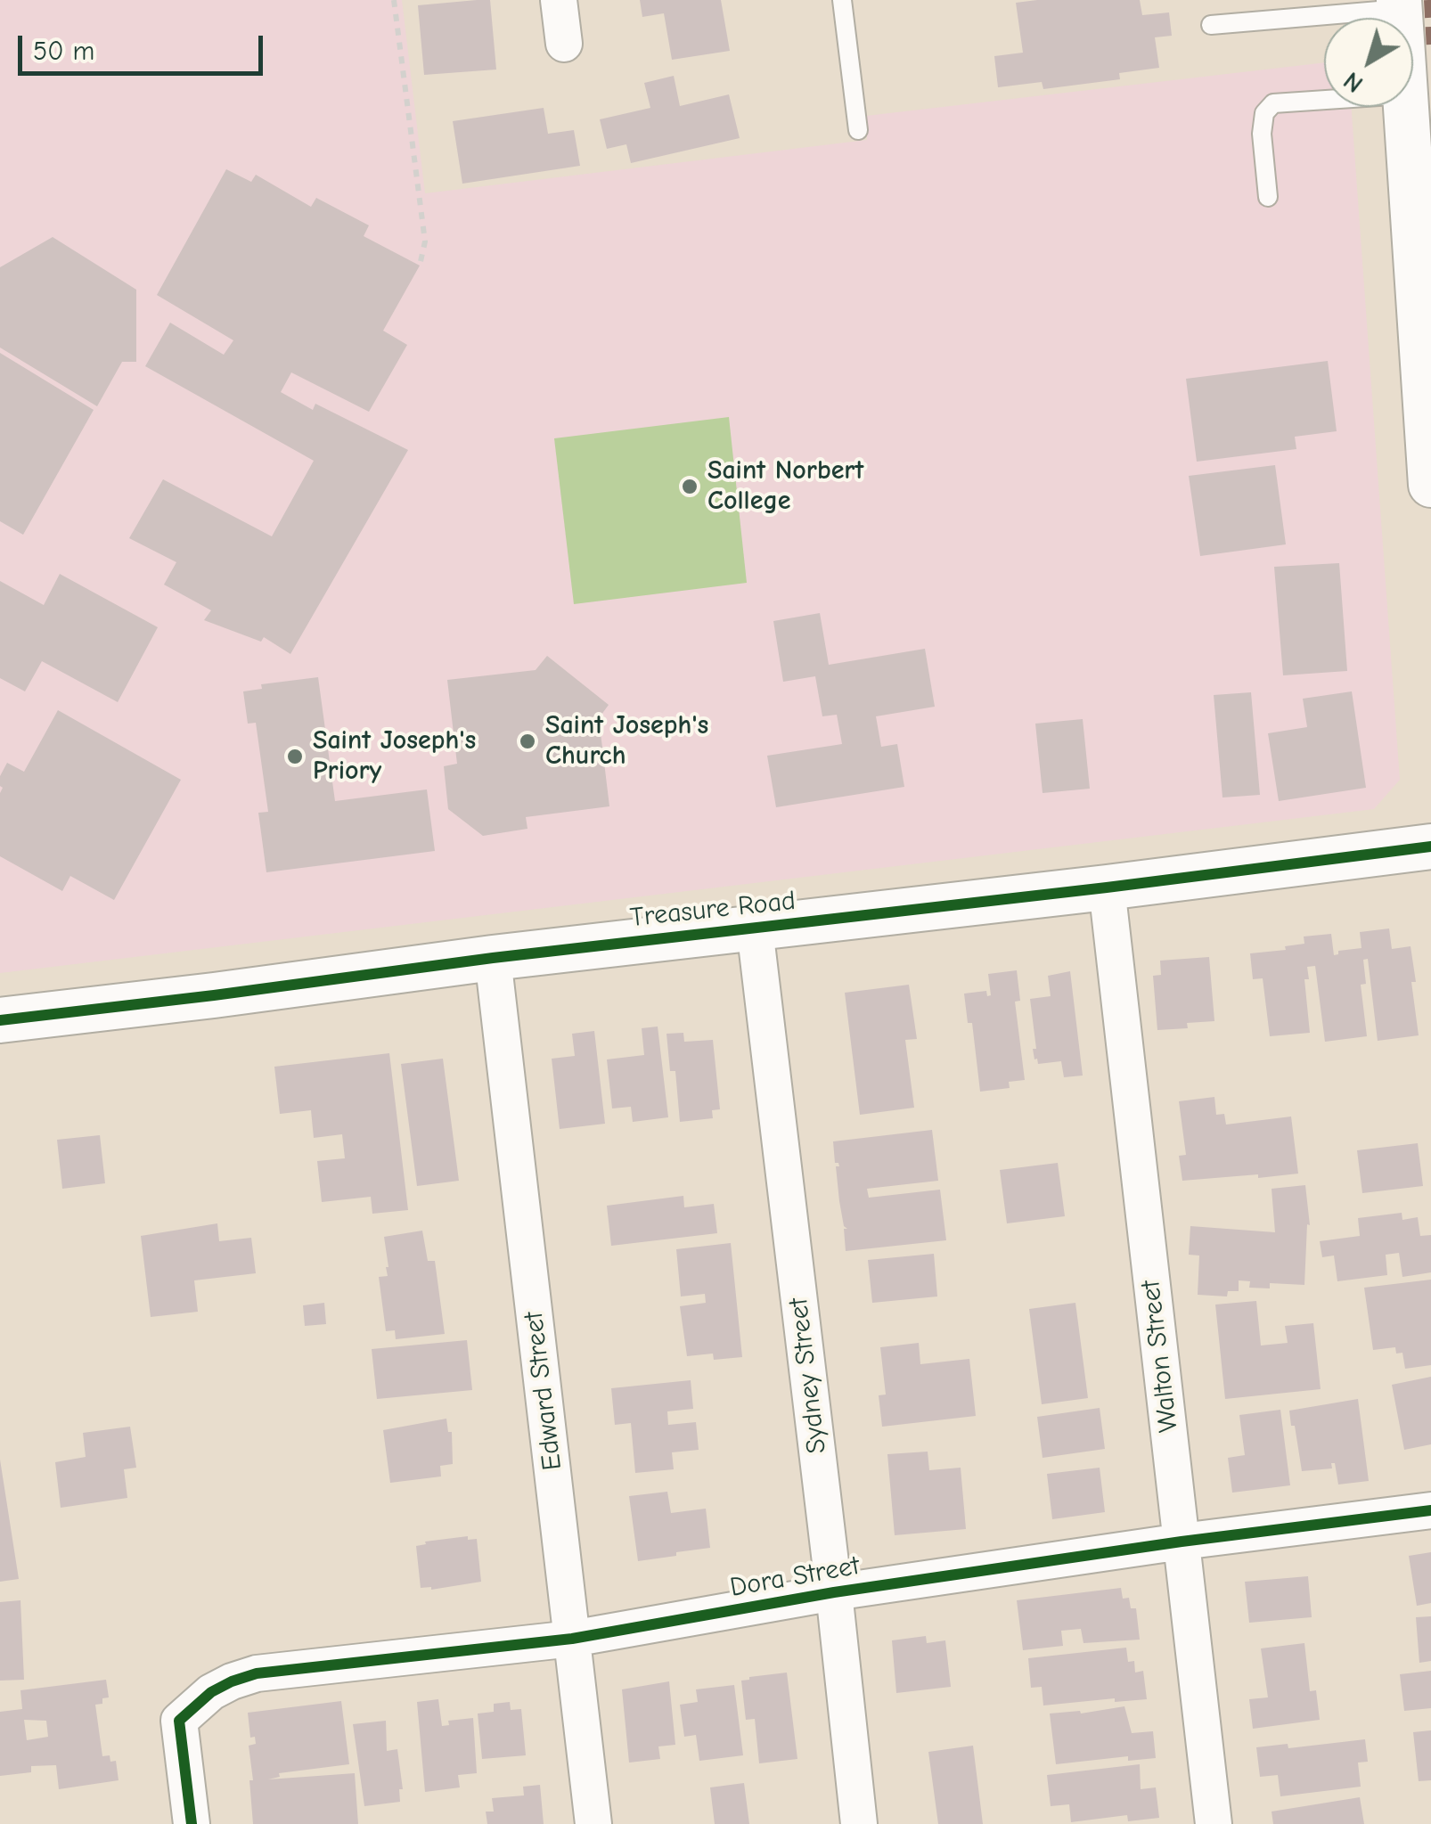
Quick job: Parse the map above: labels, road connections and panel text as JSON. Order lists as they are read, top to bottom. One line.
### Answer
{"streets":{"street":["Treasure Road","Walton Street","Sydney Street","Edward Street","Dora Street"]},"crossings":[["Treasure Road","Walton Street"],["Treasure Road","Sydney Street"],["Treasure Road","Edward Street"],["Walton Street","Dora Street"],["Sydney Street","Dora Street"],["Edward Street","Dora Street"]],"places":["Saint Norbert College","Saint Joseph's Church","Saint Joseph's Priory"],"scale_bar":"50 m","north":"bottom left"}
